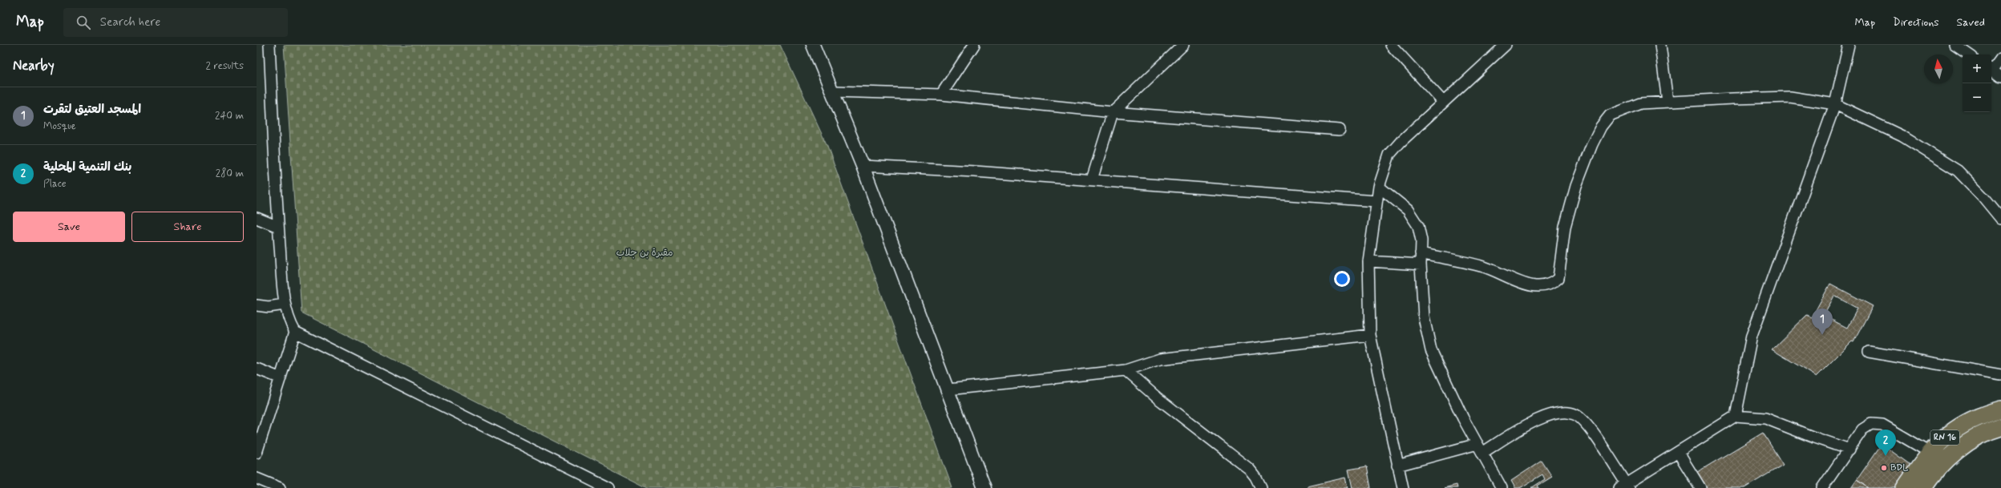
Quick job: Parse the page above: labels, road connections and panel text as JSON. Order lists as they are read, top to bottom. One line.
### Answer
{"streets":{"main road":["RN 16"]},"parks":["مقبرة بن جلاب"],"places":["BDL"],"north":"top","page":{"header":"Map","search":"Search here","nav":["Map","Directions","Saved"],"heading":["Nearby","2 results"],"map_buttons":["+","−"],"list":[{"mark":"1","name":"المسجد العتيق لتقرت","note":"Mosque","value":"240 m"},{"mark":"2","name":"بنك التنمية المحلية","note":"Place","value":"280 m"}],"buttons":["Save","Share"],"pins":["1","2"]}}
